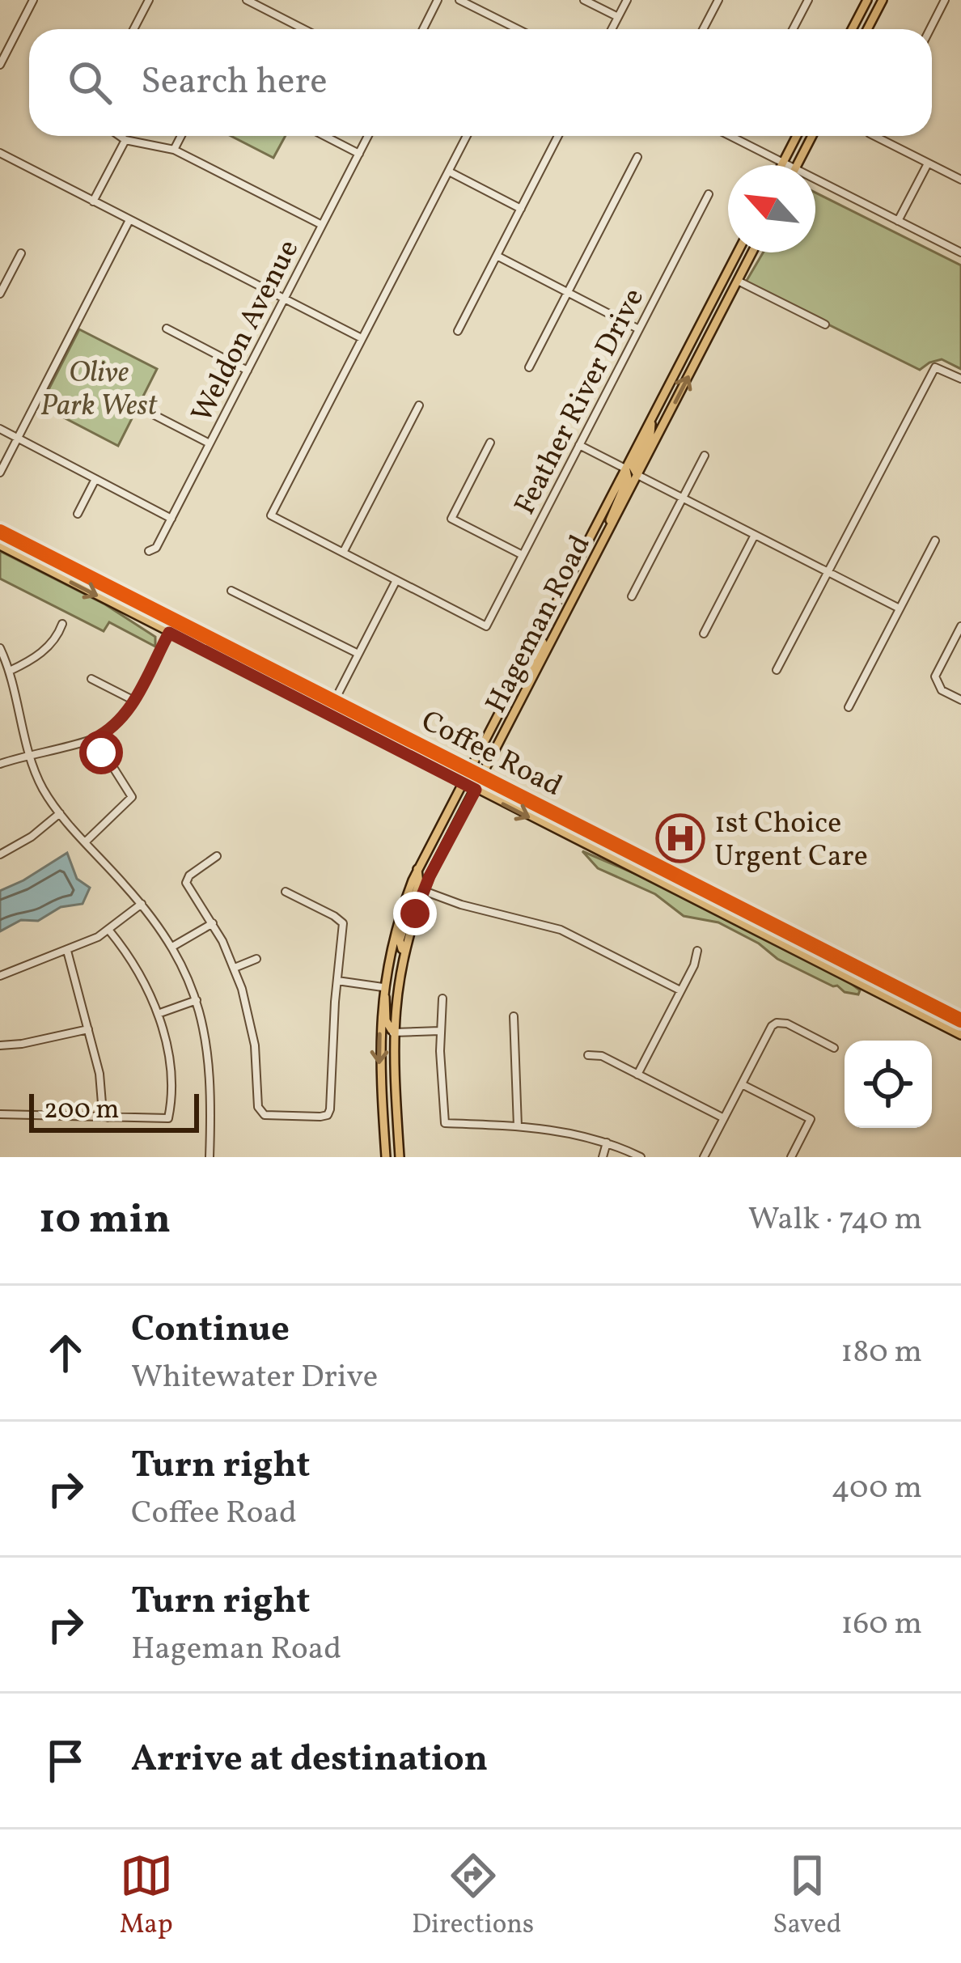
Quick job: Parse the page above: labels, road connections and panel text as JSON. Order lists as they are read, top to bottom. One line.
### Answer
{"streets":{"main road":["Hageman Road","Coffee Road"],"street":["Weldon Avenue","Feather River Drive"]},"crossings":[["Hageman Road","Coffee Road"]],"parks":["Olive Park West"],"places":{"hospital":["1st Choice Urgent Care"]},"scale_bar":"200 m","north":"top left","page":{"search":"Search here","scale":"200 m","heading":["10 min","Walk · 740 m"],"list":[["Continue","Whitewater Drive","180 m"],["Turn right","Coffee Road","400 m"],["Turn right","Hageman Road","160 m"],"Arrive at destination"],"nav":["Map","Directions","Saved"]}}
